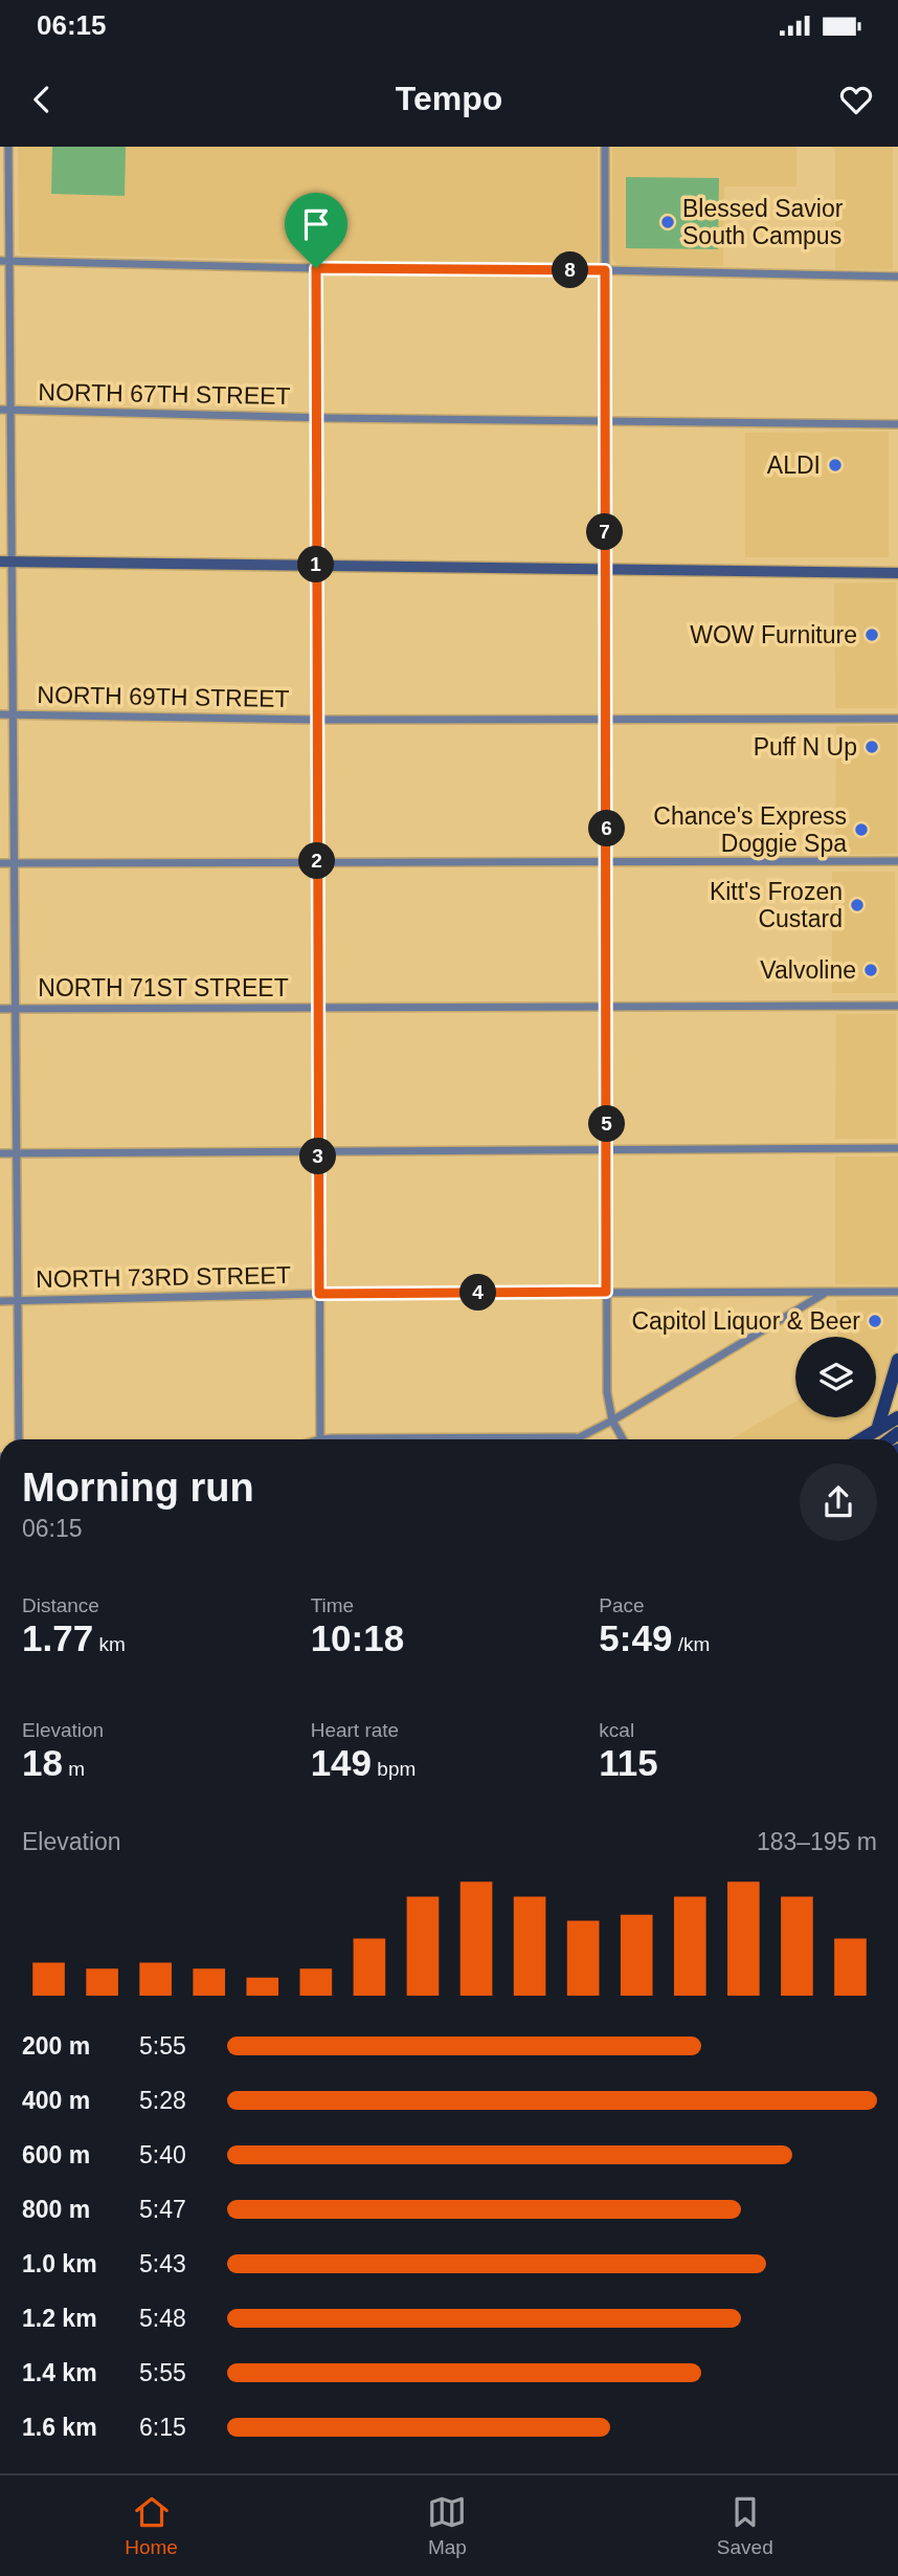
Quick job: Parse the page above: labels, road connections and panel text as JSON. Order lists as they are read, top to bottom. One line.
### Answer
{"streets":{"street":["NORTH 67TH STREET","NORTH 69TH STREET","NORTH 71ST STREET","NORTH 73RD STREET"]},"places":["Blessed Savior South Campus","ALDI","WOW Furniture","Puff N Up","Chance's Express Doggie Spa","Kitt's Frozen Custard","Valvoline","Capitol Liquor & Beer"],"page":{"status":"06:15","header":"Tempo","pins":["8","7","1","6","2","5","3","4"],"heading":["Morning run","06:15"],"stats":[["Distance","1.77 km"],["Time","10:18"],["Pace","5:49 /km"],["Elevation","18 m"],["Heart rate","149 bpm"],["kcal","115"]],"chart":["Elevation","183–195 m"],"list":[{"name":"200 m","note":"5:55"},{"name":"400 m","note":"5:28"},{"name":"600 m","note":"5:40"},{"name":"800 m","note":"5:47"},{"name":"1.0 km","note":"5:43"},{"name":"1.2 km","note":"5:48"},{"name":"1.4 km","note":"5:55"},{"name":"1.6 km","note":"6:15"}],"tabs":["Home","Map","Saved"]}}
